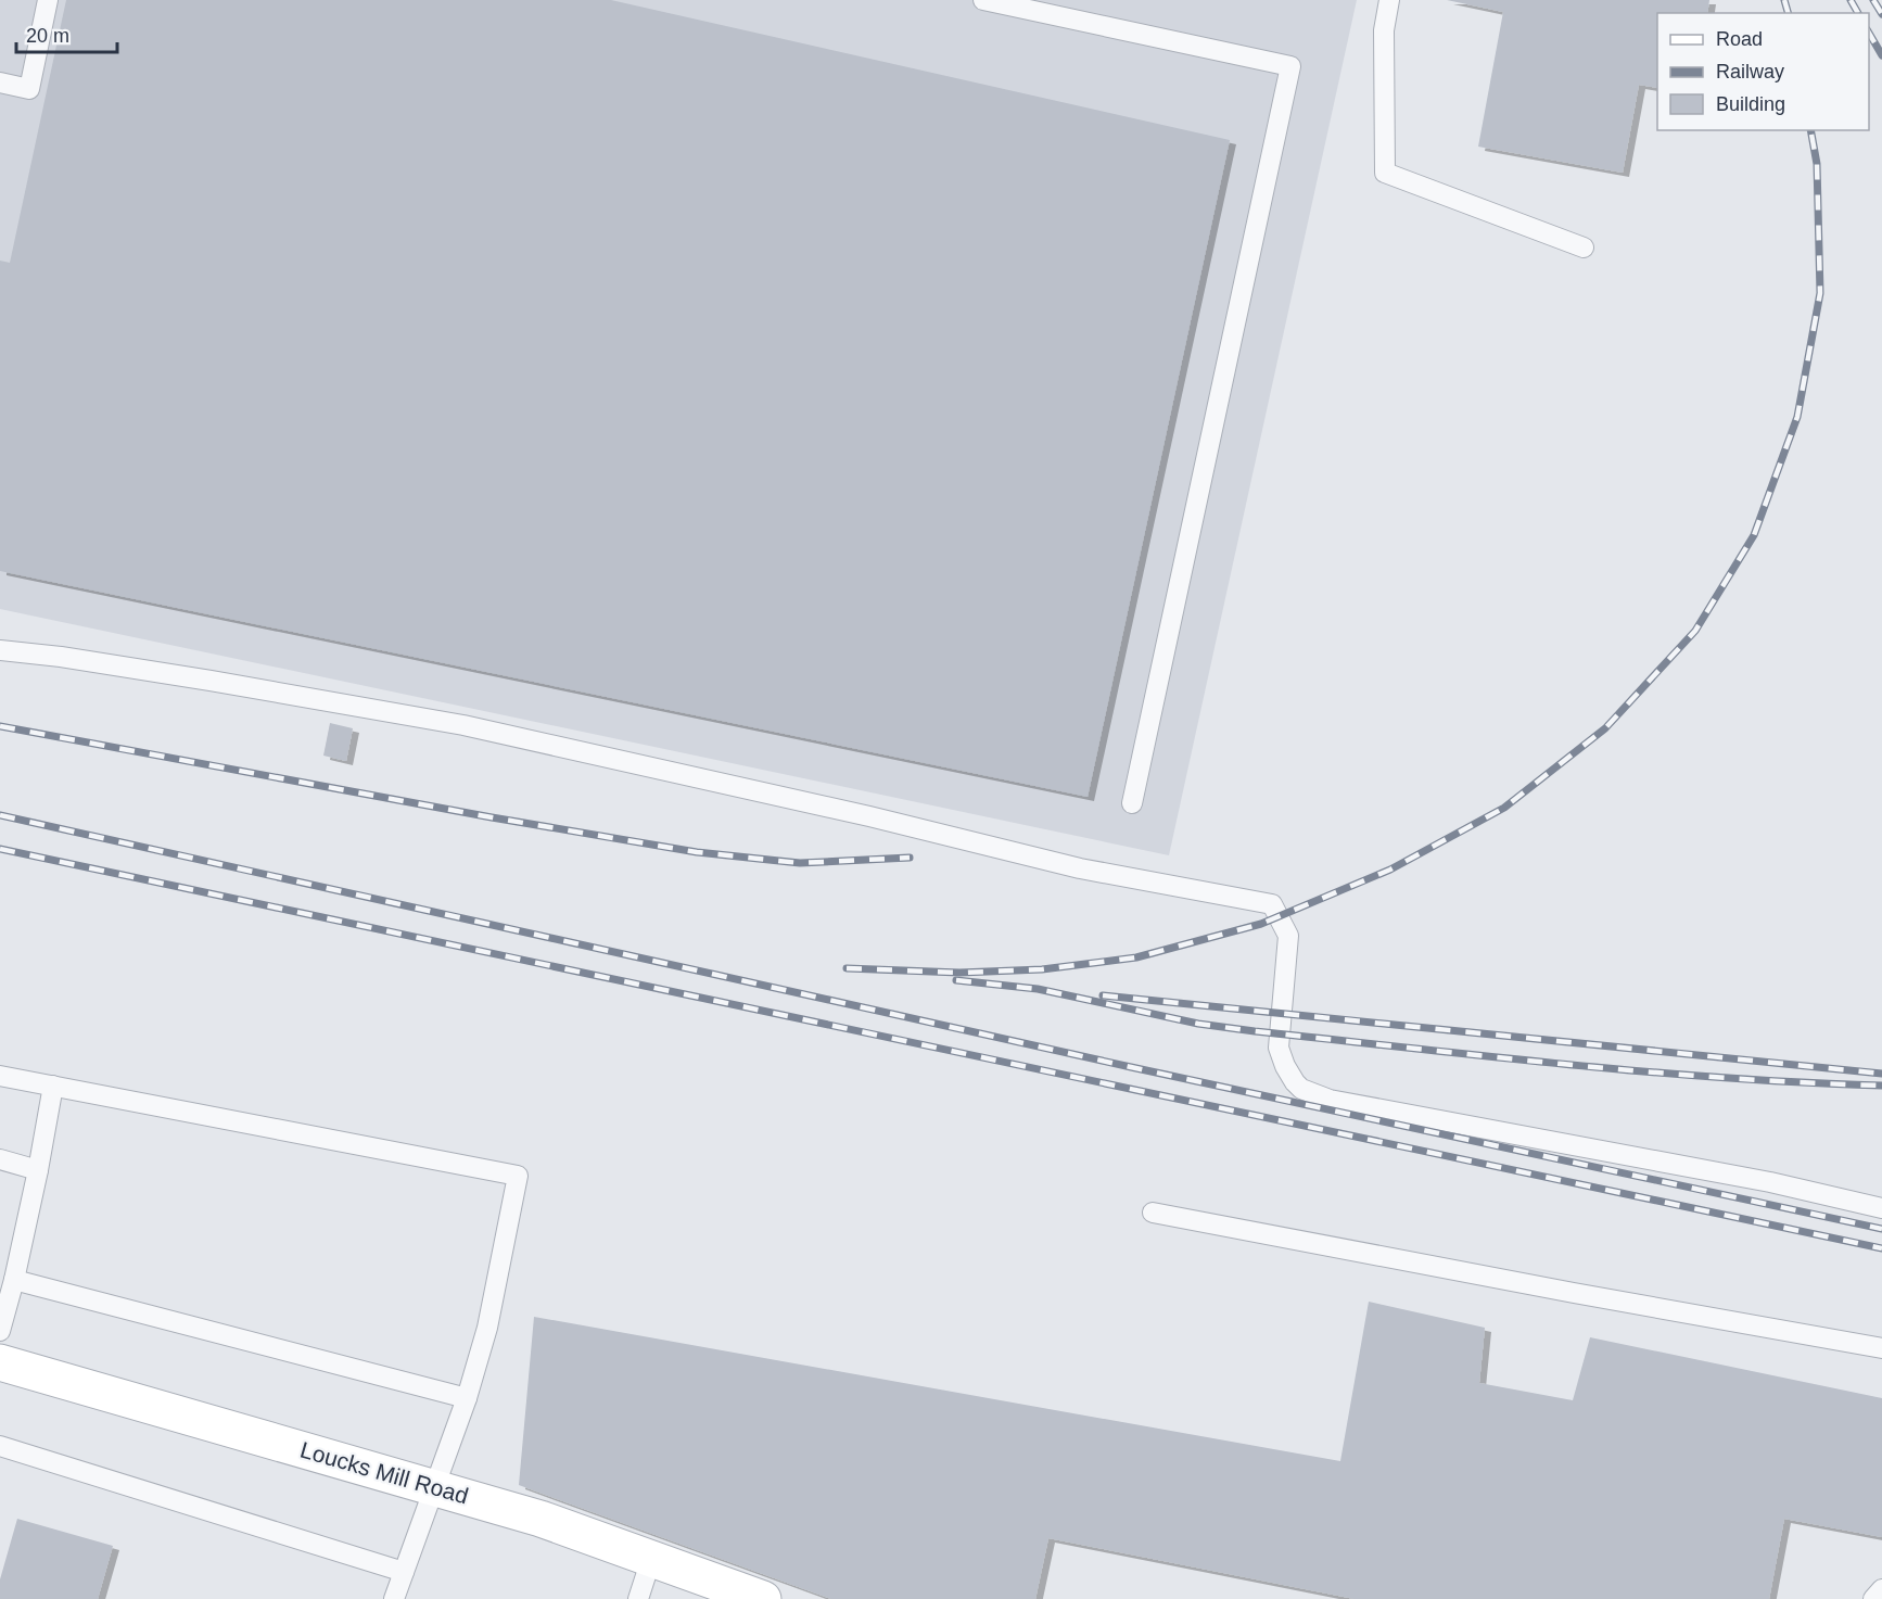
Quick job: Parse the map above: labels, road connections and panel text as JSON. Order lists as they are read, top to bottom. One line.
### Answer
{"streets":{"street":["Loucks Mill Road"]},"legend":["Road","Railway","Building"],"scale_bar":"20 m"}
